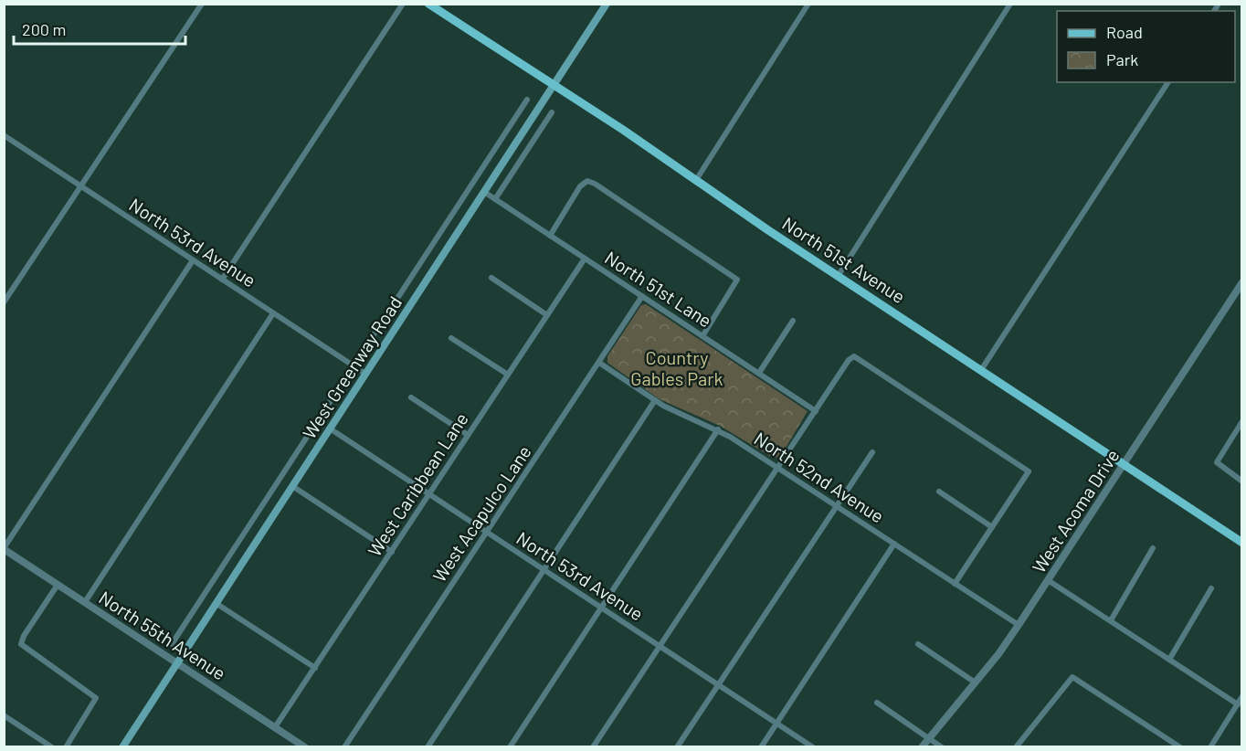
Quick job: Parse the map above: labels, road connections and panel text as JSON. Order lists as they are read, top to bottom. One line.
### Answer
{"streets":{"main road":["North 51st Avenue","West Greenway Road"],"street":["North 53rd Avenue","North 51st Lane","North 52nd Avenue","West Caribbean Lane","West Acoma Drive","West Acapulco Lane","North 55th Avenue"]},"crossings":[["North 53rd Avenue","West Greenway Road"],["North 53rd Avenue","West Caribbean Lane"],["North 53rd Avenue","West Acapulco Lane"],["North 51st Avenue","West Greenway Road"],["North 51st Avenue","West Acoma Drive"],["North 51st Lane","West Greenway Road"],["North 51st Lane","West Caribbean Lane"],["North 51st Lane","West Acapulco Lane"],["West Greenway Road","North 55th Avenue"],["North 52nd Avenue","West Acoma Drive"],["North 52nd Avenue","West Acapulco Lane"],["West Caribbean Lane","North 55th Avenue"]],"parks":["Country Gables Park"],"legend":["Road","Park"],"scale_bar":"200 m"}
